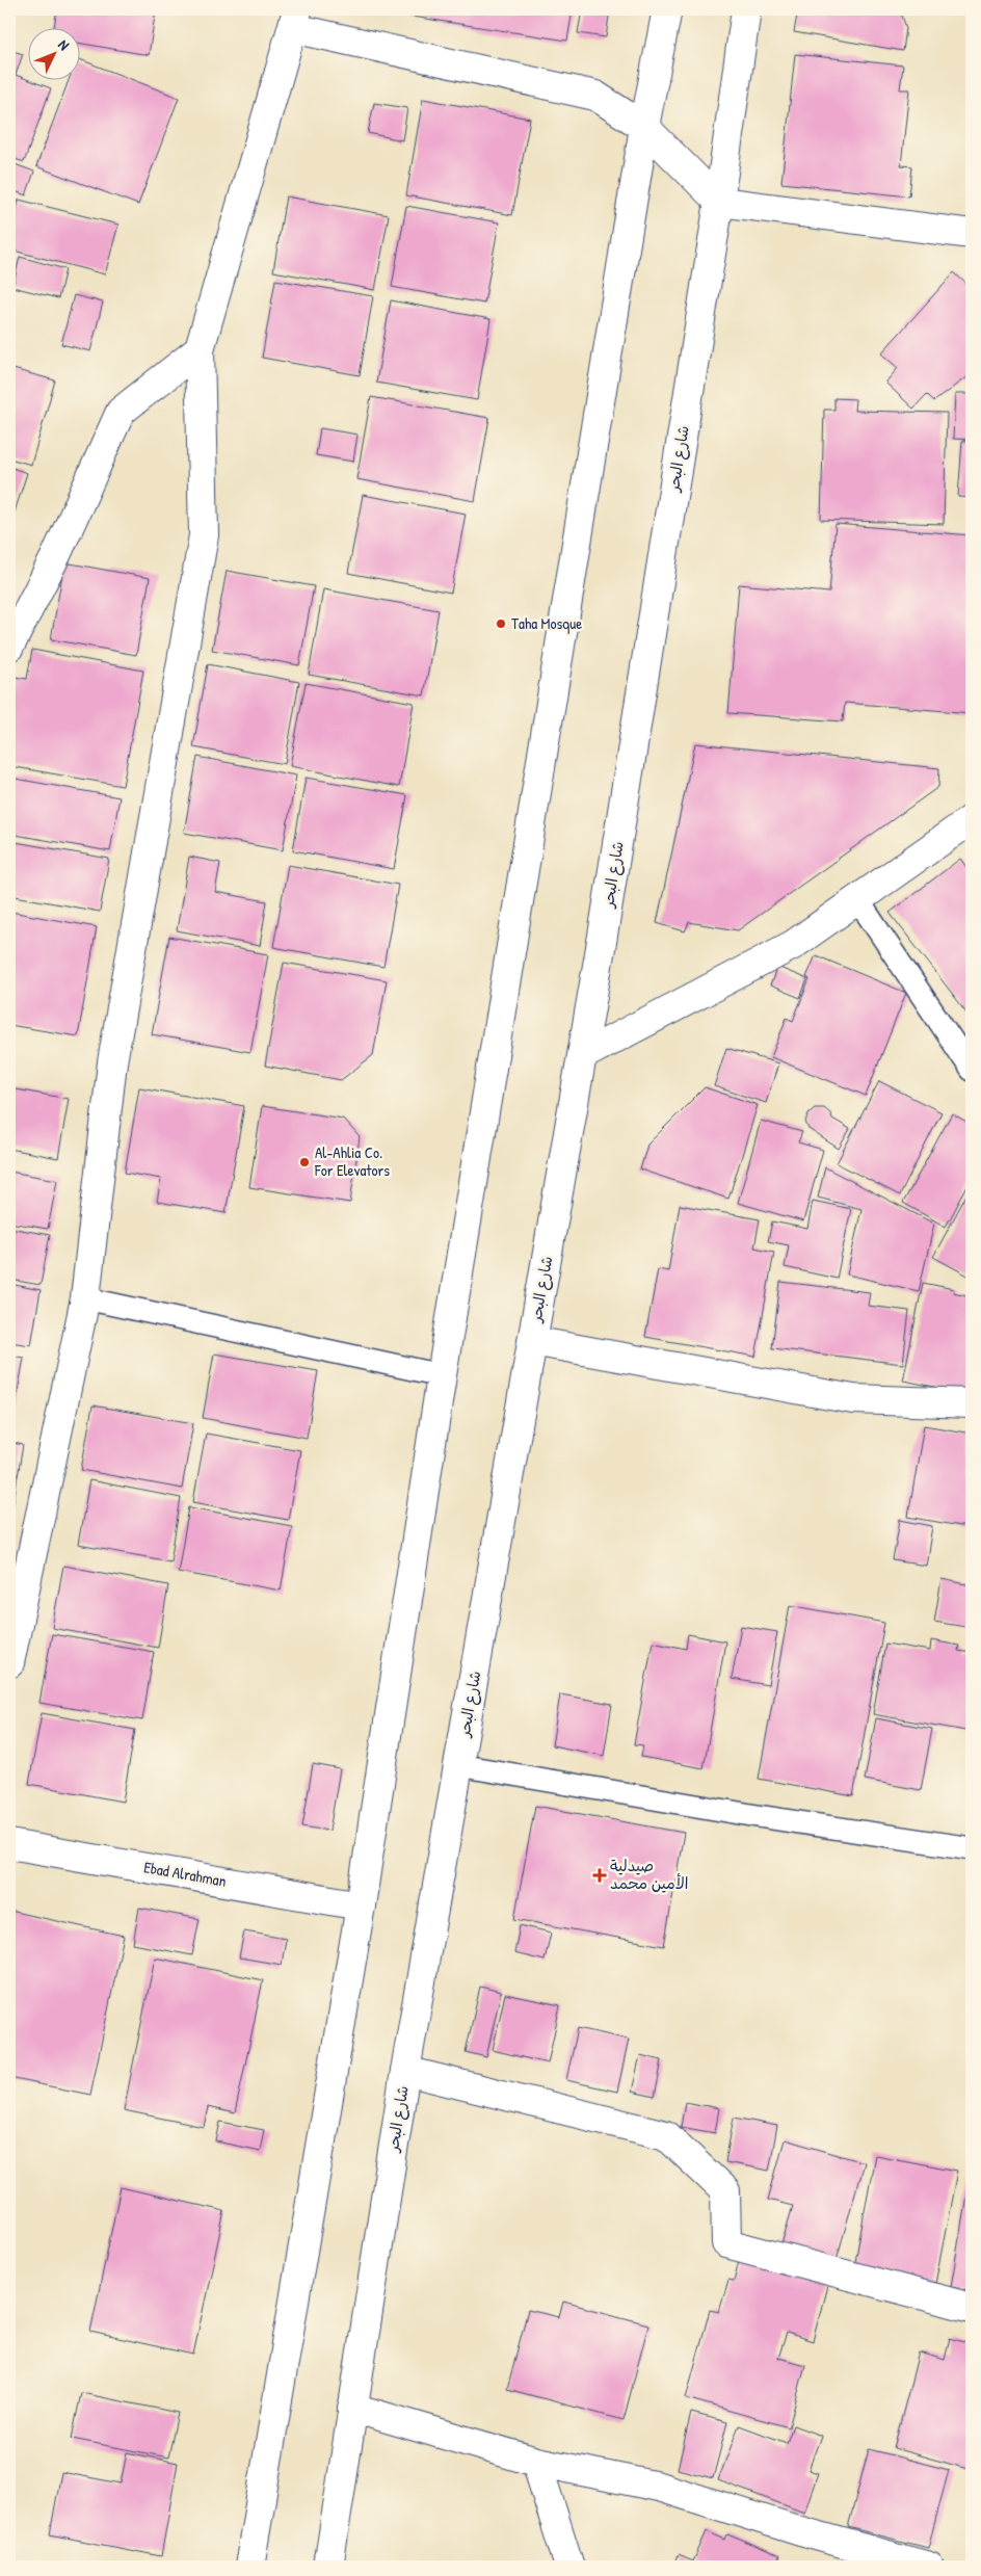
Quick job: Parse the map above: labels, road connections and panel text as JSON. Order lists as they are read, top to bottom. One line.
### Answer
{"streets":{"street":["شارع البحر","Ebad Alrahman"]},"places":{"other":["Taha Mosque","Al-Ahlia Co. For Elevators"],"health":["صيدلية الأمين محمد"]},"north":"top right"}
